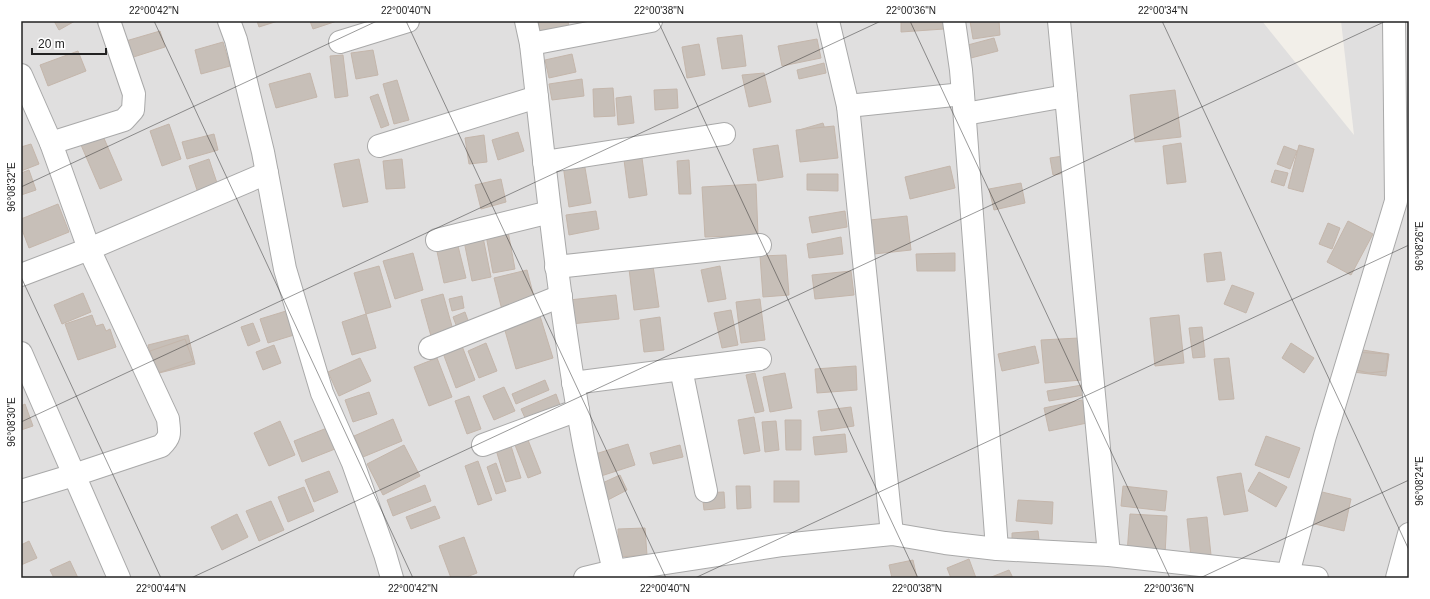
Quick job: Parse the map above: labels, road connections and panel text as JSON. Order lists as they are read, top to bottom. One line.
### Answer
{"scale_bar":"20 m","coordinates":["22°00'42\"N","22°00'40\"N","22°00'38\"N","22°00'36\"N","22°00'34\"N","96°08'32\"E","96°08'26\"E","96°08'30\"E","96°08'24\"E","22°00'44\"N"]}
